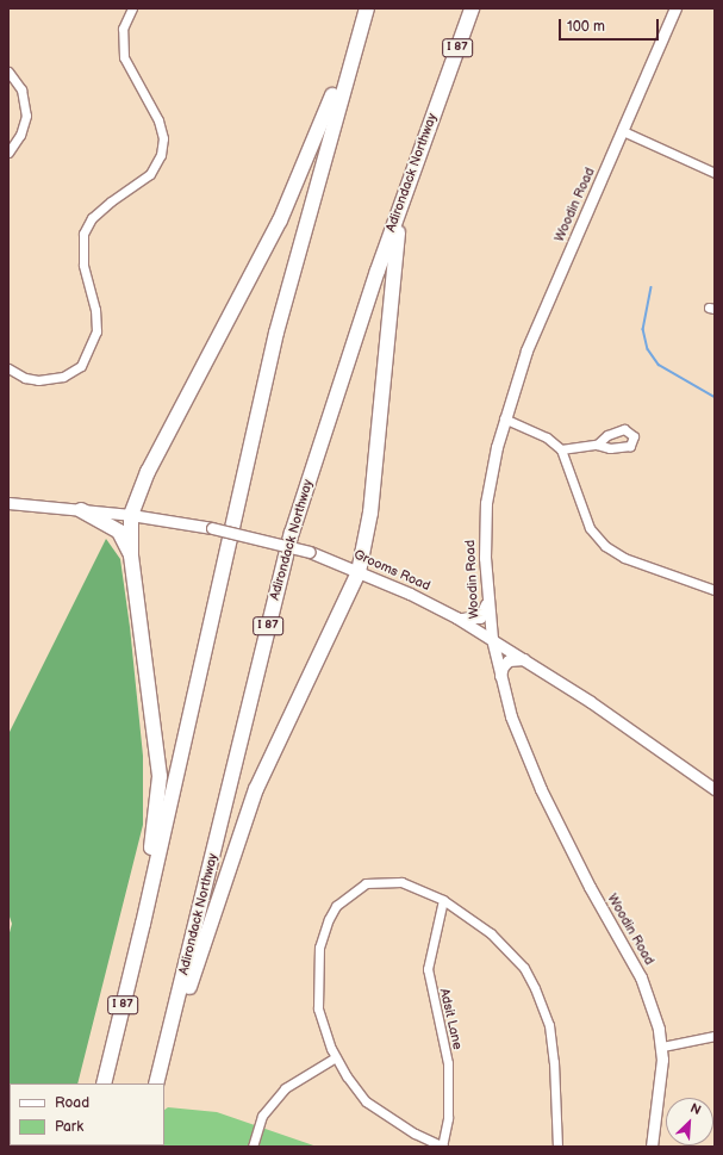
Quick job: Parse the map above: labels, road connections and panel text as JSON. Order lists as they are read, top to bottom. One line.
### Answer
{"streets":{"highway":["I 87","Adirondack Northway"],"street":["Woodin Road","Grooms Road","Adsit Lane"]},"crossings":[["Woodin Road","Grooms Road"]],"legend":["Road","Park"],"scale_bar":"100 m","north":"top right"}
